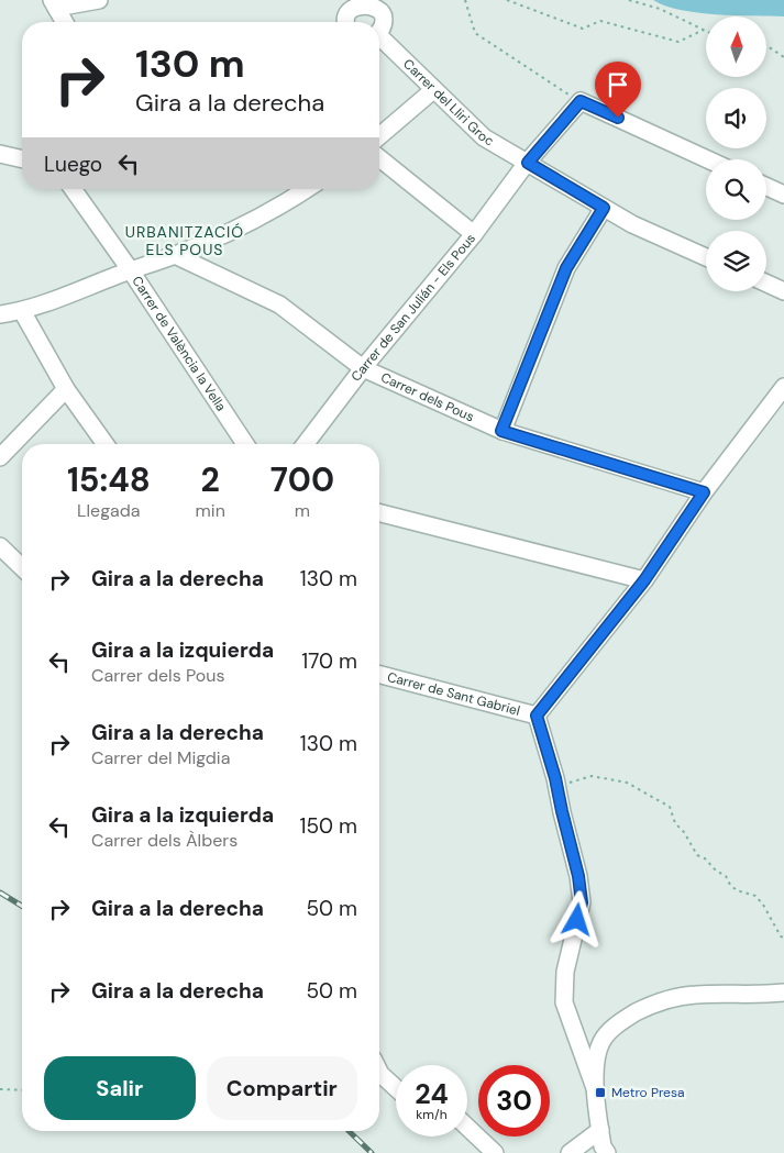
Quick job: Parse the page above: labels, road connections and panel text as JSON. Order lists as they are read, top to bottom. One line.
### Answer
{"streets":{"street":["Carrer del Lliri Groc","Carrer de San Julián - Els Pous","Carrer de València la Vella","Carrer dels Pous","Carrer de Sant Gabriel"]},"crossings":[["Carrer del Lliri Groc","Carrer de San Julián - Els Pous"],["Carrer de San Julián - Els Pous","Carrer dels Pous"]],"districts":["URBANITZACIÓ ELS POUS"],"places":{"transit":["Metro Presa"]},"north":"top","page":{"turn":["130 m","Gira a la derecha"],"then":"Luego","eta":["15:48","Llegada","2","min","700","m"],"list":[{"name":"Gira a la derecha","value":"130 m"},{"name":"Gira a la izquierda","note":"Carrer dels Pous","value":"170 m"},{"name":"Gira a la derecha","note":"Carrer del Migdia","value":"130 m"},{"name":"Gira a la izquierda","note":"Carrer dels Àlbers","value":"150 m"},{"name":"Gira a la derecha","value":"50 m"},{"name":"Gira a la derecha","value":"50 m"}],"buttons":["Salir","Compartir"],"speed":"24 km/h","limit":"30"}}
